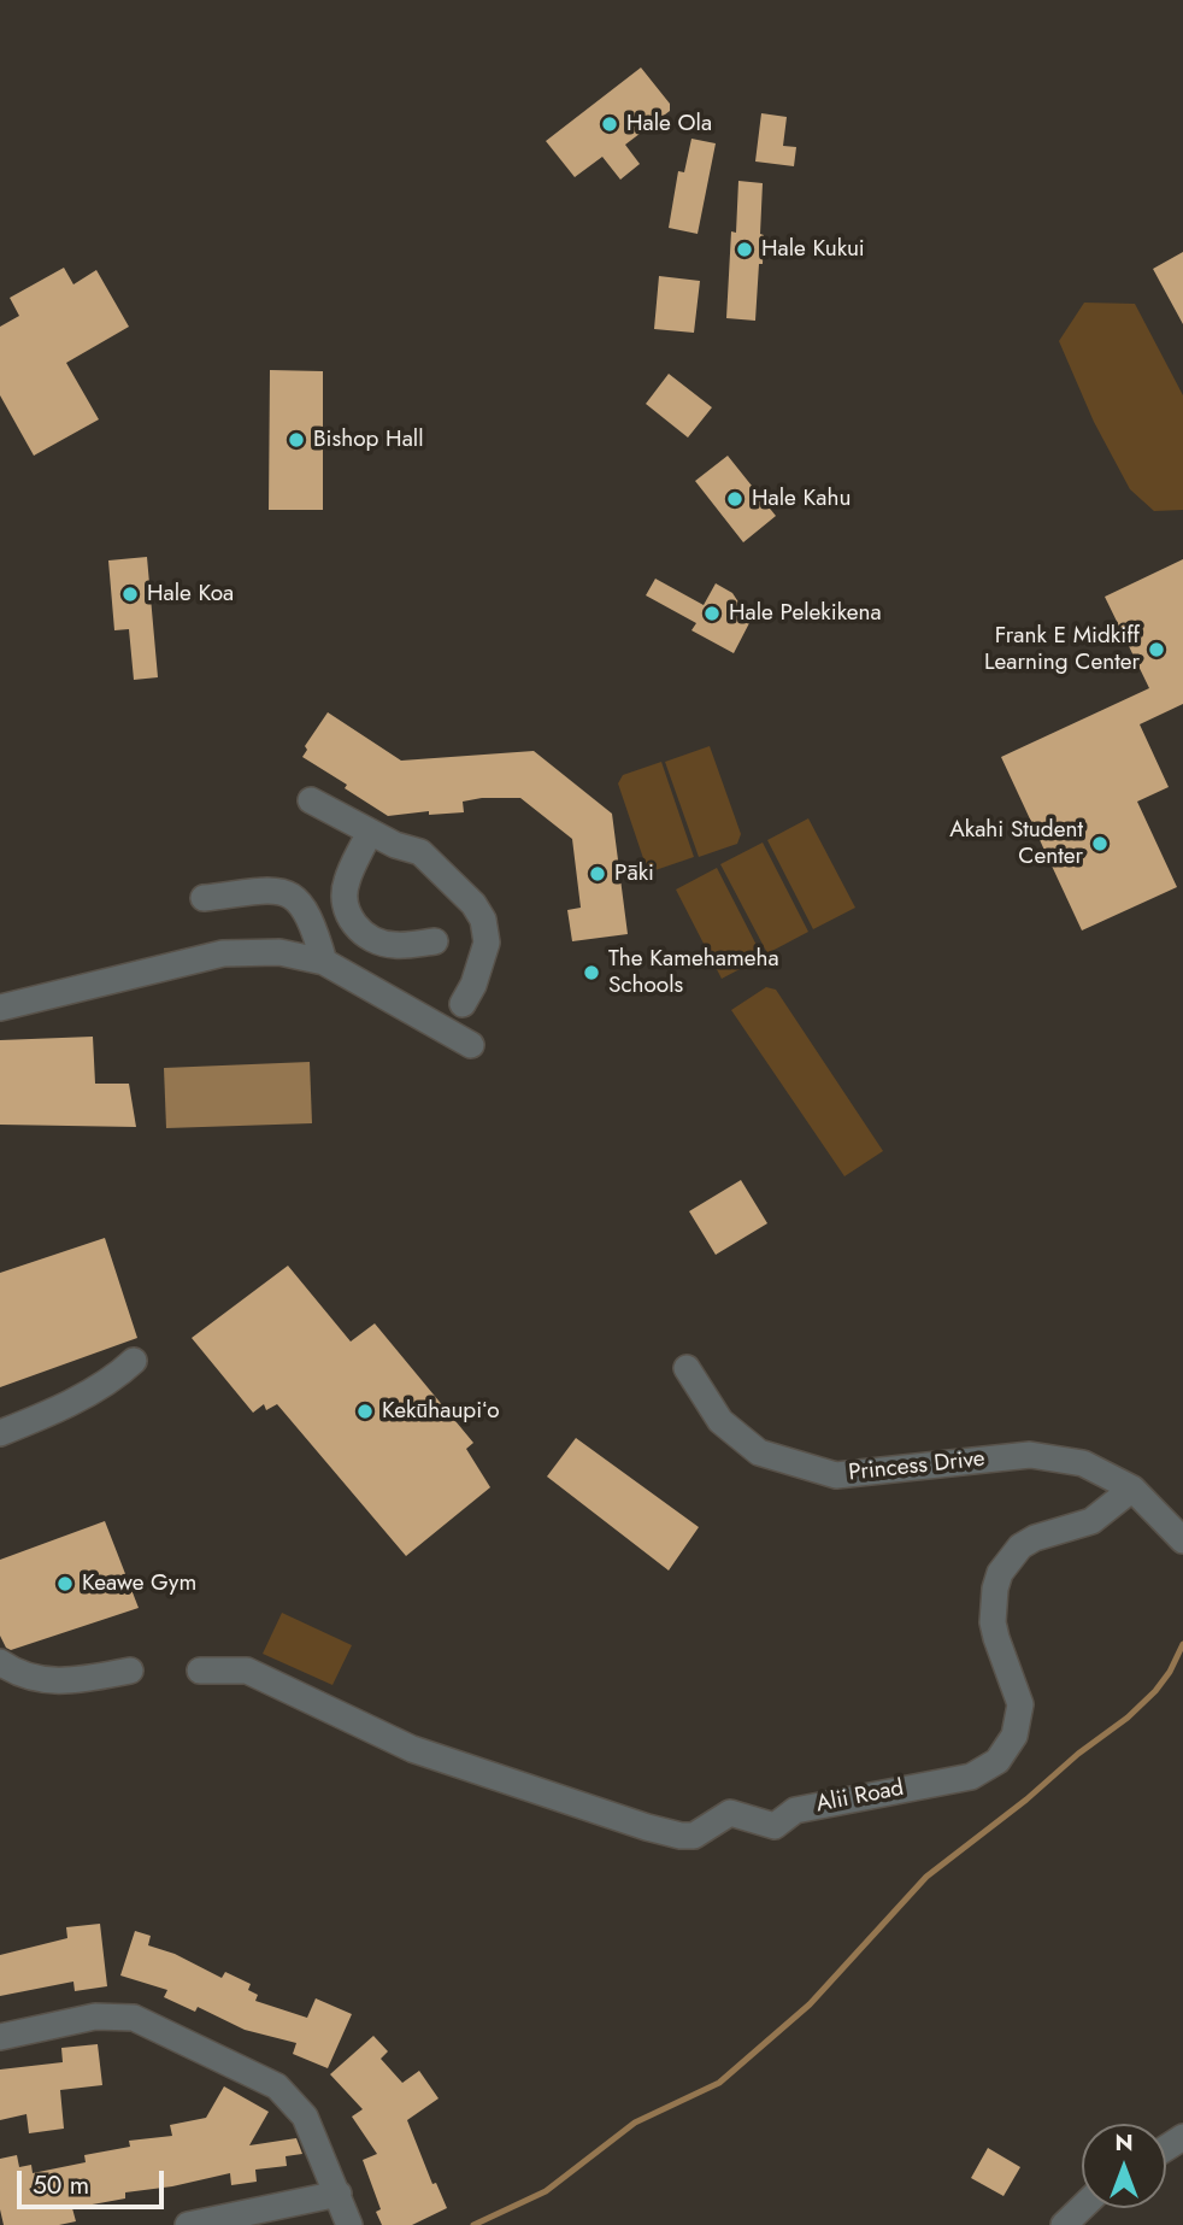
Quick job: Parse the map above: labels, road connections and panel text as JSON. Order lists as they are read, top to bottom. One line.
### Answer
{"streets":{"street":["Princess Drive","Alii Road"]},"crossings":[["Princess Drive","Alii Road"]],"places":["Hale Ola","Hale Kukui","Bishop Hall","Hale Kahu","Hale Koa","Hale Pelekikena","Frank E Midkiff Learning Center","Akahi Student Center","Pāki","The Kamehameha Schools","Kekūhaupiʻo","Keawe Gym"],"scale_bar":"50 m","north":"top"}
